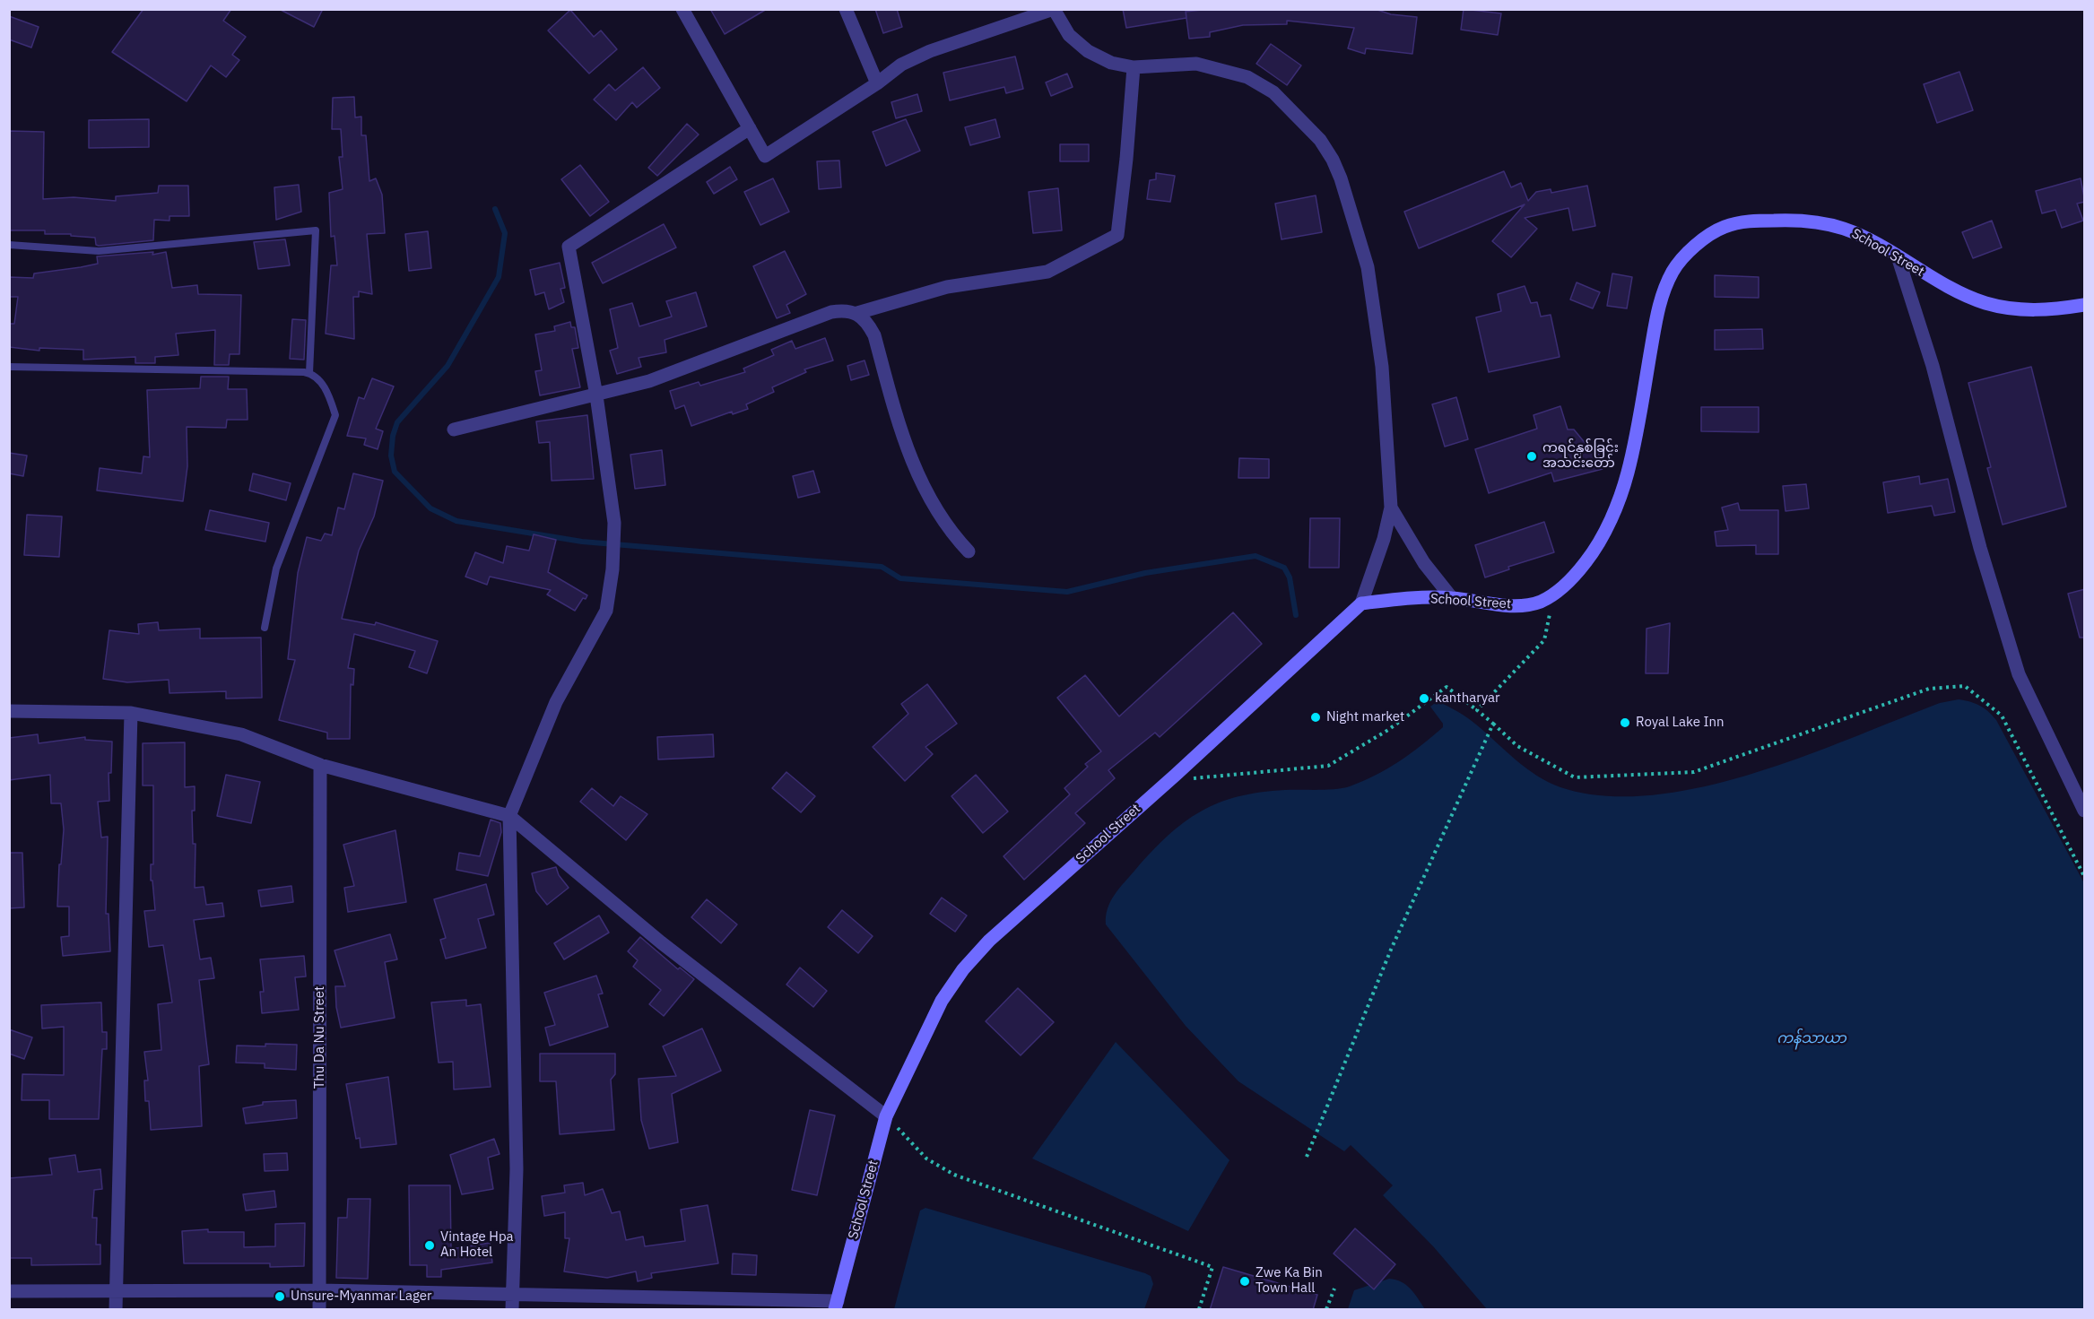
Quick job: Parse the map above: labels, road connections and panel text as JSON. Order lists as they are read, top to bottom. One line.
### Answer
{"streets":{"street":["School Street","Thu Da Nu Street"]},"water":["ကန်သာယာ"],"places":["ကရင်နှစ်ခြင်း အသင်းတော်","kantharyar","Night market","Royal Lake Inn","Vintage Hpa An Hotel","Zwe Ka Bin Town Hall","Unsure-Myanmar Lager"]}
